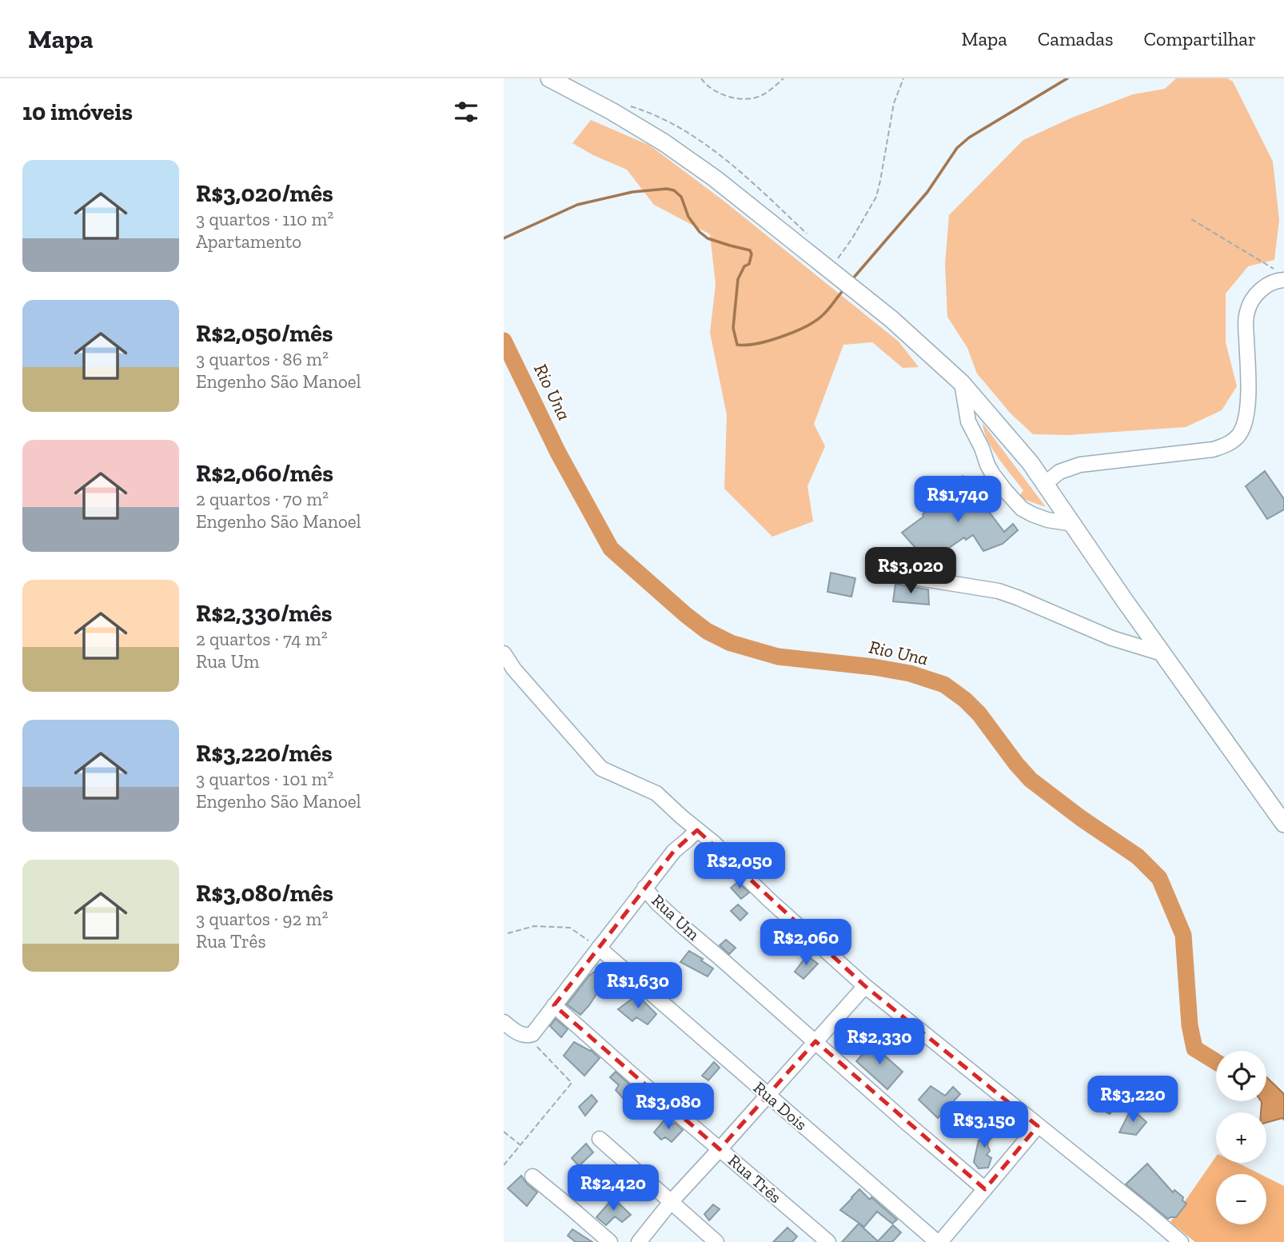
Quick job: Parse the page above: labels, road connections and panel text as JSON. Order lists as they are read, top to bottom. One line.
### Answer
{"streets":{"street":["Rua Um","Rua Dois","Rua Três"]},"water":["Rio Una"],"page":{"header":"Mapa","nav":["Mapa","Camadas","Compartilhar"],"heading":"10 imóveis","list":[{"name":"R$3,020/mês","note":"3 quartos · 110 m² · Apartamento"},{"name":"R$2,050/mês","note":"3 quartos · 86 m² · Engenho São Manoel"},{"name":"R$2,060/mês","note":"2 quartos · 70 m² · Engenho São Manoel"},{"name":"R$2,330/mês","note":"2 quartos · 74 m² · Rua Um"},{"name":"R$3,220/mês","note":"3 quartos · 101 m² · Engenho São Manoel"},{"name":"R$3,080/mês","note":"3 quartos · 92 m² · Rua Três"}],"price":["R$1,740","R$3,020","R$2,050","R$2,060","R$1,630","R$2,330","R$3,220","R$3,080","R$3,150","R$2,420"],"map_buttons":["+","−"]}}
